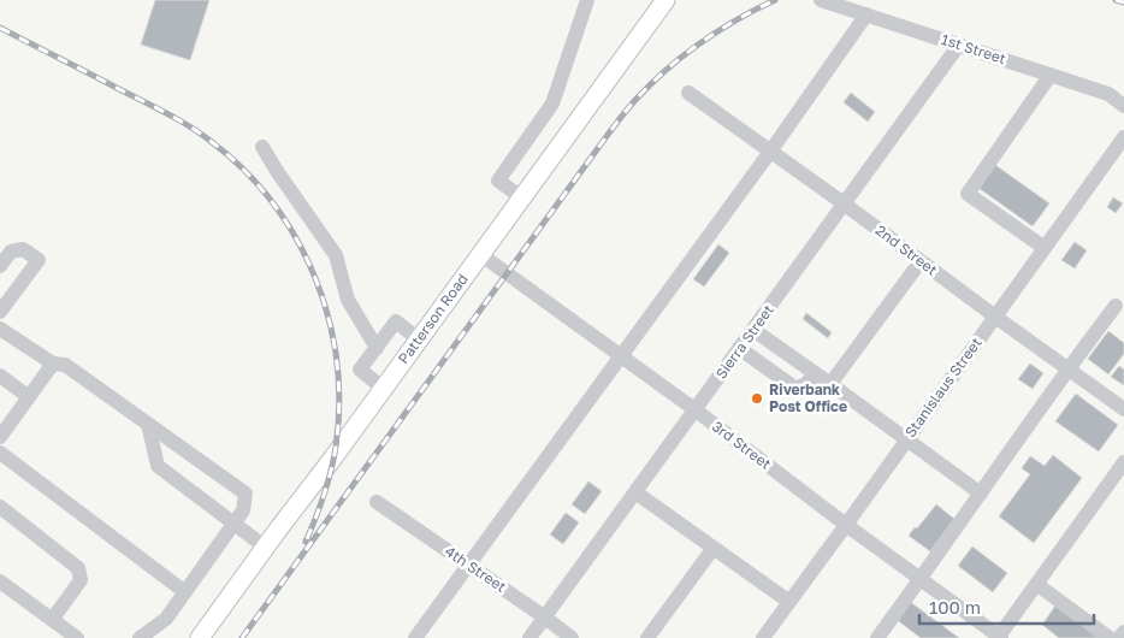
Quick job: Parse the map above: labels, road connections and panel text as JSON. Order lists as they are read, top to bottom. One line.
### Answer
{"streets":{"main road":["Patterson Road"],"street":["1st Street","2nd Street","Sierra Street","Stanislaus Street","3rd Street","4th Street"]},"crossings":[["1st Street","Sierra Street"],["2nd Street","Sierra Street"],["2nd Street","Stanislaus Street"],["Patterson Road","3rd Street"],["Sierra Street","3rd Street"],["Sierra Street","4th Street"],["Stanislaus Street","3rd Street"]],"places":["Riverbank Post Office"],"scale_bar":"100 m"}
